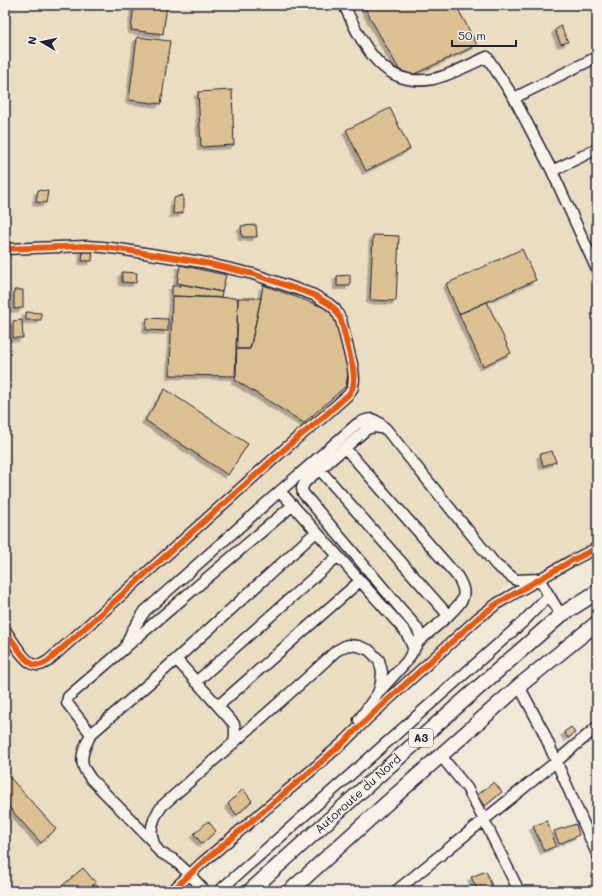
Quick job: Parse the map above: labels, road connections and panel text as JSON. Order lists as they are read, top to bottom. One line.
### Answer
{"streets":{"highway":["A3","Autoroute du Nord"]},"scale_bar":"50 m","north":"left"}
